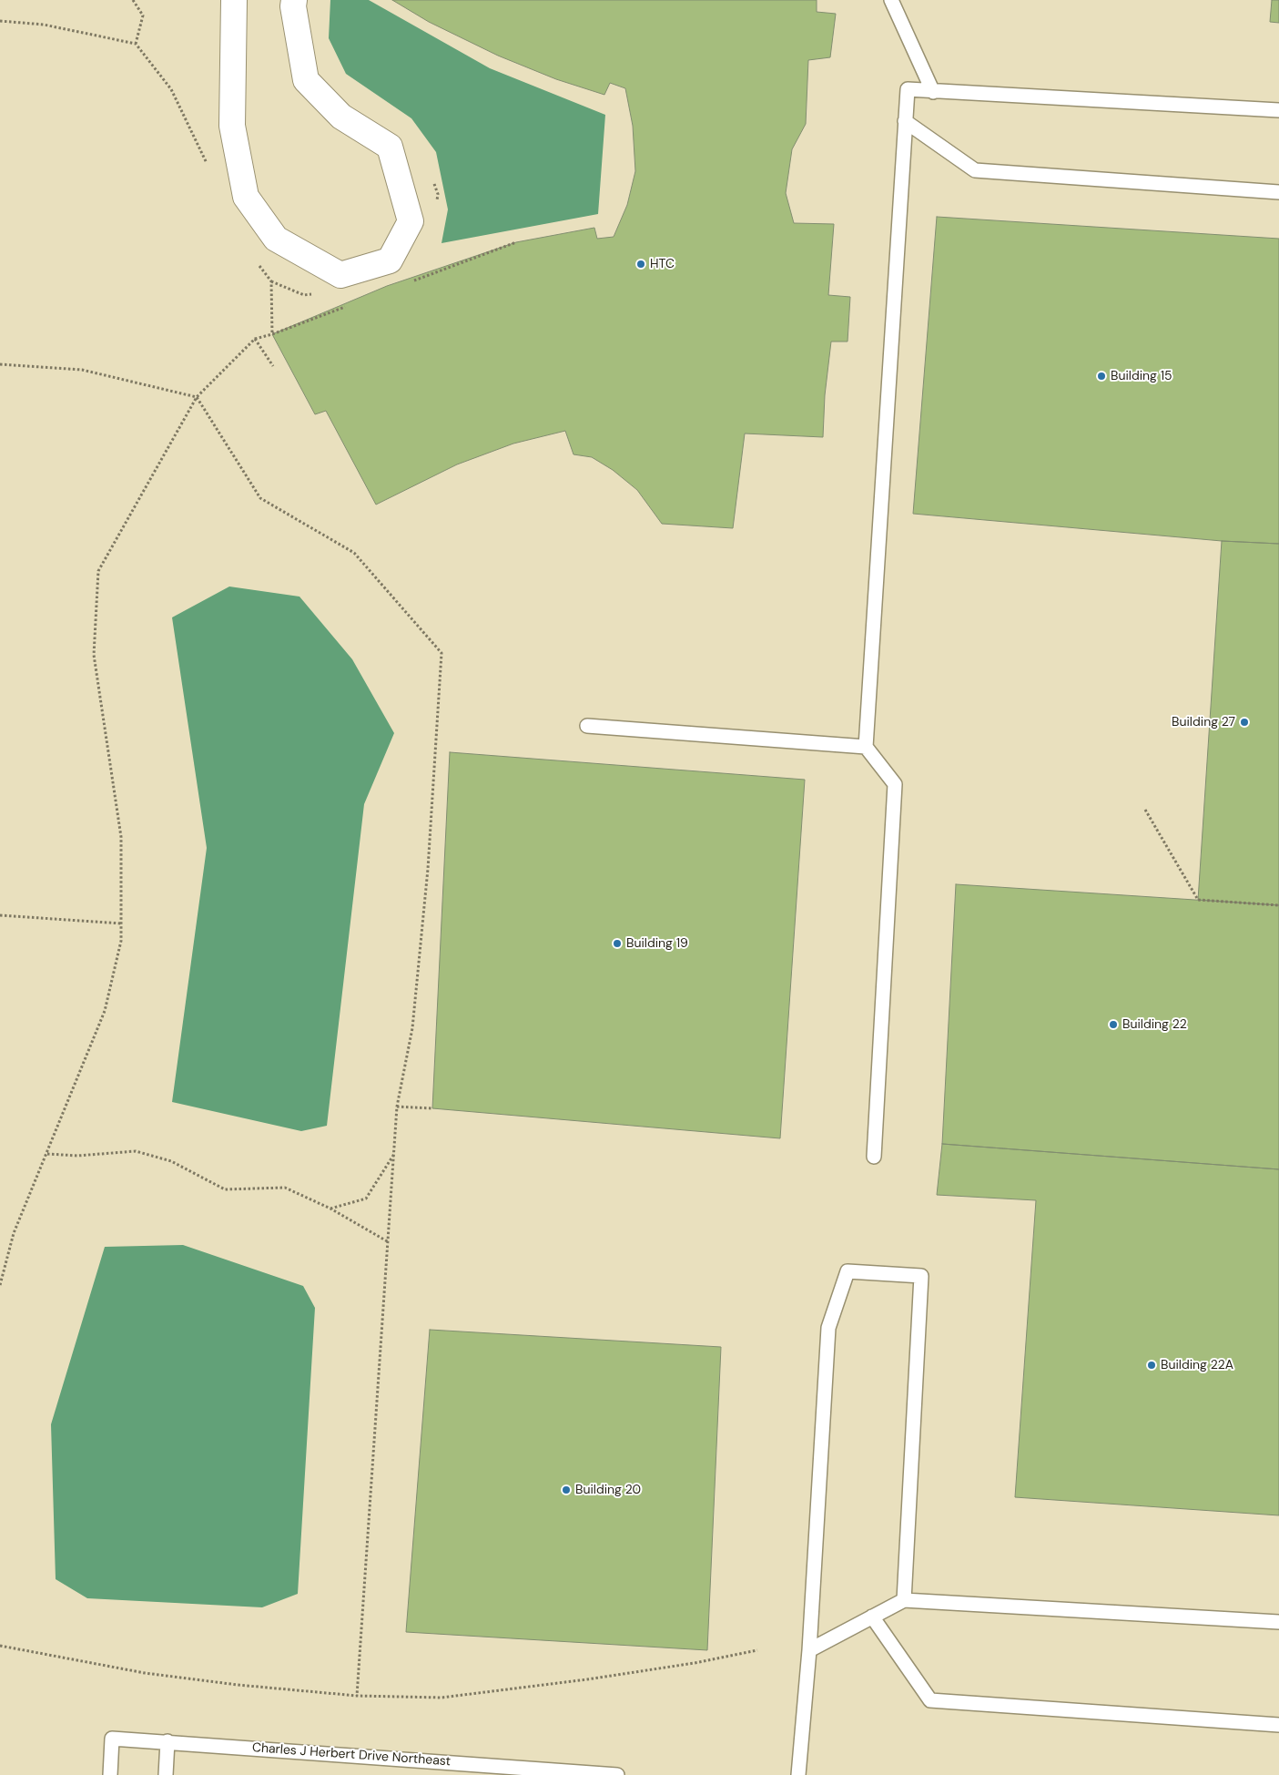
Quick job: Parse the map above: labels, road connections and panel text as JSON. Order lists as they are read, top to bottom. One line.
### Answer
{"streets":{"lane":["Charles J Herbert Drive Northeast"]},"places":["HTC","Building 15","Building 27","Building 19","Building 22","Building 22A","Building 20"]}
